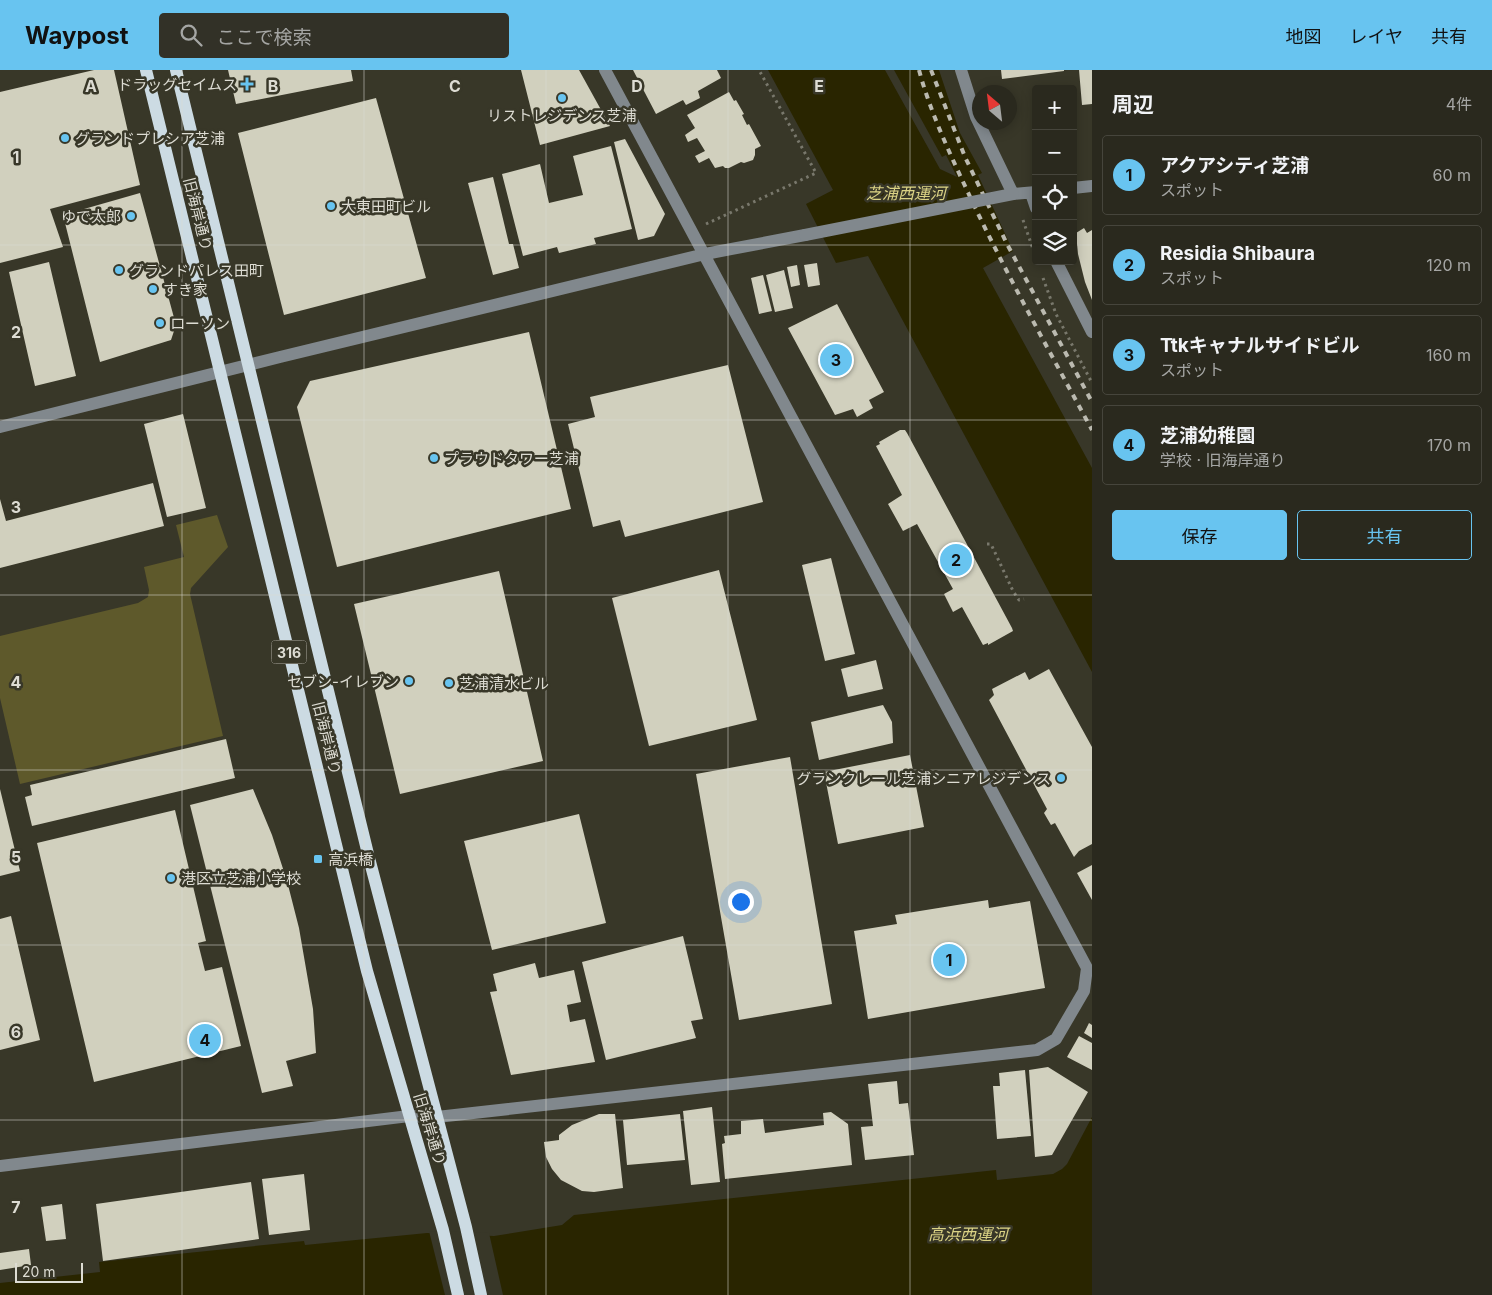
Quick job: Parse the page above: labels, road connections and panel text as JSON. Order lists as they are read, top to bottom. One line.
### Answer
{"streets":{"main road":["旧海岸通り","316"]},"water":["芝浦西運河","高浜西運河"],"places":{"health":["ドラッグセイムス"],"other":["リストレジデンス芝浦","グランドプレシア芝浦","大東田町ビル","ゆで太郎","グランドパレス田町","すき家","ローソン","プラウドタワー芝浦","セブン-イレブン","芝浦清水ビル","グランクレール芝浦シニアレジデンス","港区立芝浦小学校"],"transit":["高浜橋"]},"scale_bar":"20 m","north":"top left","page":{"header":"Waypost","search":"ここで検索","nav":["地図","レイヤ","共有"],"heading":["周辺","4件"],"map_buttons":["+","−"],"list":[{"mark":"1","name":"アクアシティ芝浦","note":"スポット","value":"60 m"},{"mark":"2","name":"Residia Shibaura","note":"スポット","value":"120 m"},{"mark":"3","name":"Ttkキャナルサイドビル","note":"スポット","value":"160 m"},{"mark":"4","name":"芝浦幼稚園","note":"学校 · 旧海岸通り","value":"170 m"}],"pins":["3","2","1","4"],"buttons":["保存","共有"],"scale":"20 m"},"grid":{"columns":["A","B","C","D","E"],"rows":["1","2","3","4","5","6","7"]}}
